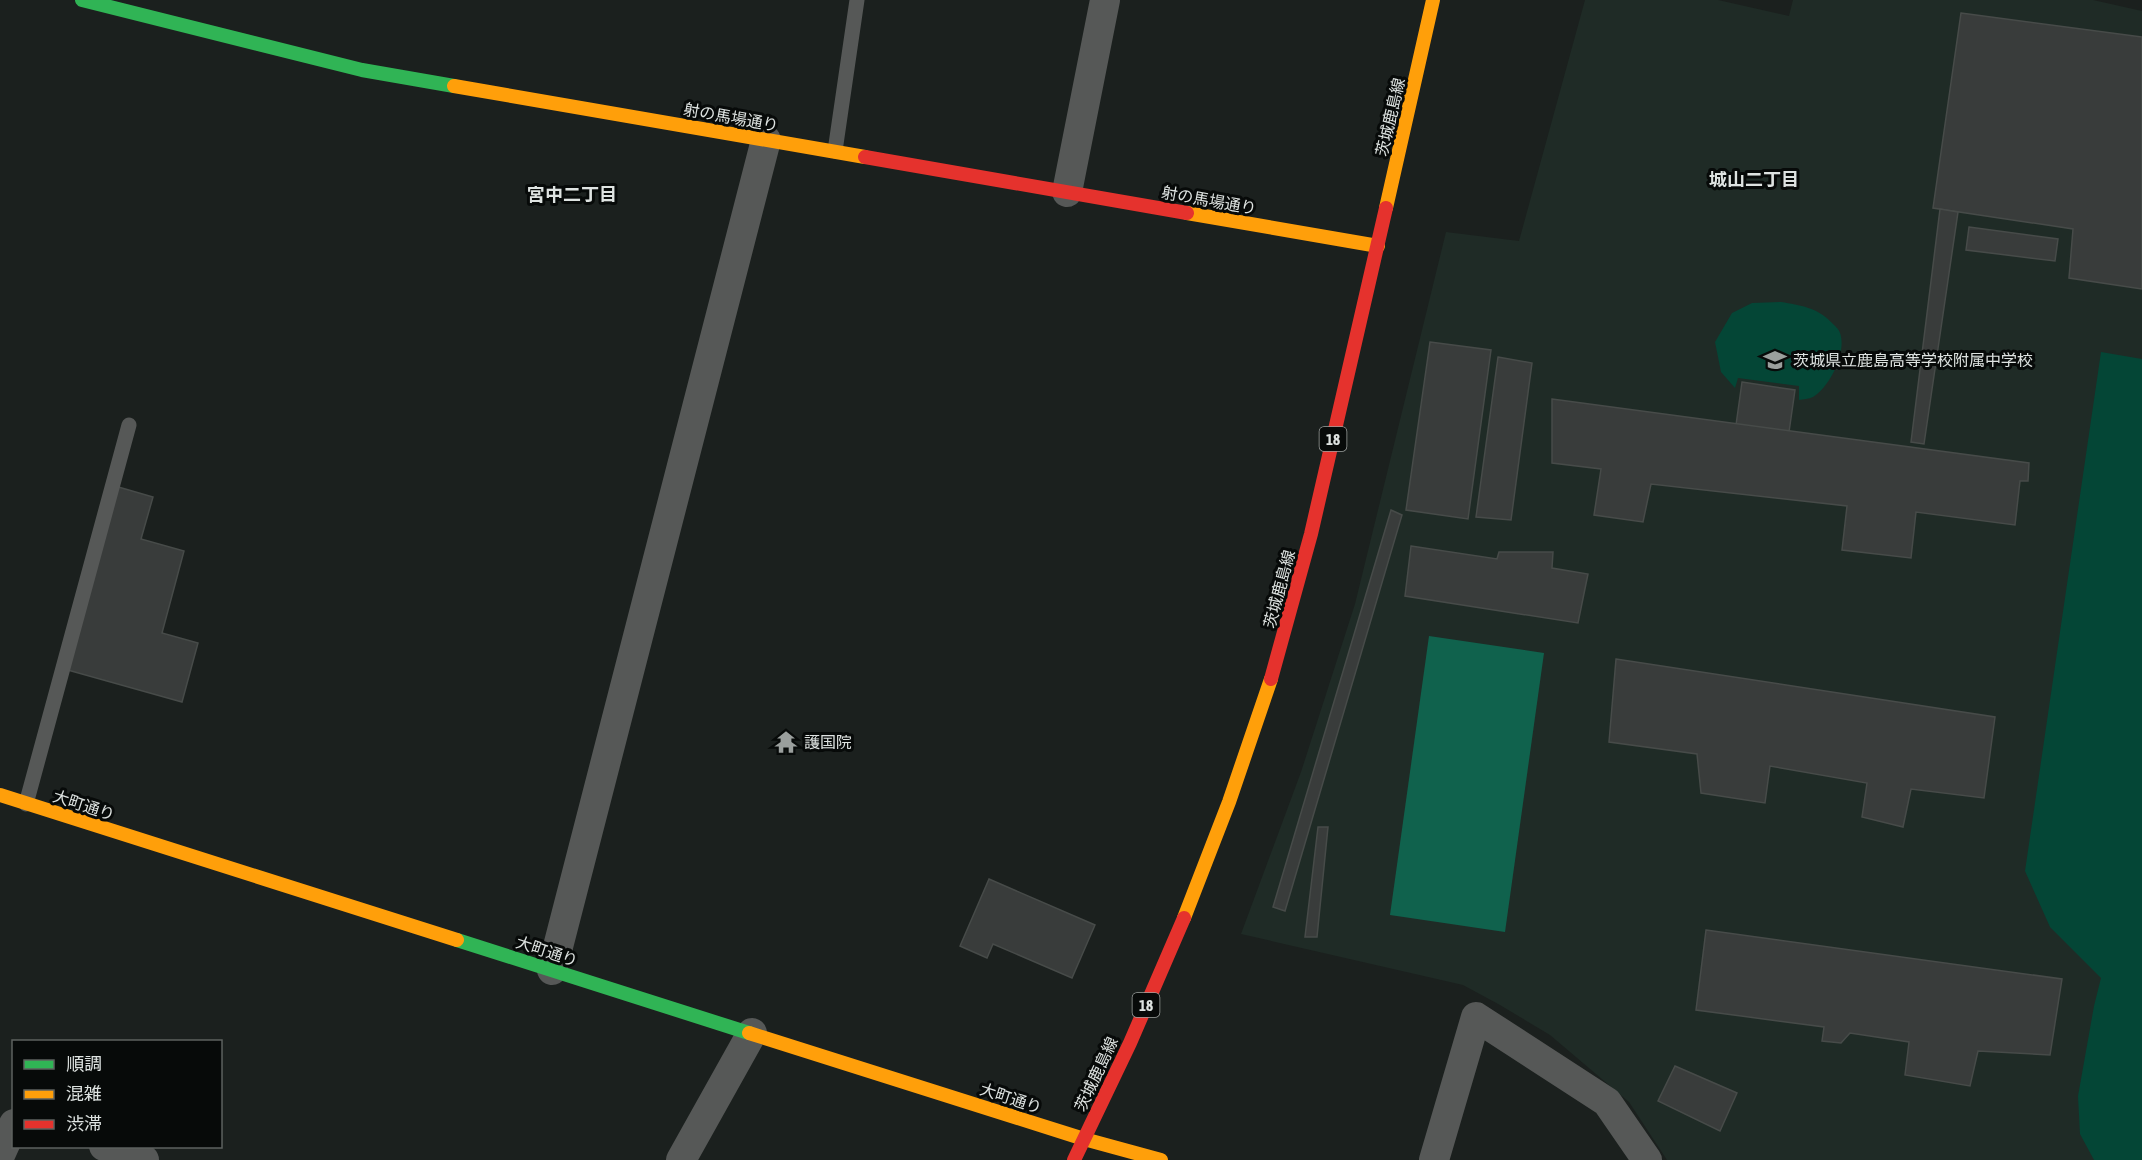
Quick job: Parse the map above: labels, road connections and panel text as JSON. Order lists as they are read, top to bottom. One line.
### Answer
{"streets":{"main road":["射の馬場通り","茨城鹿島線","18","大町通り"]},"crossings":[["射の馬場通り","茨城鹿島線"],["茨城鹿島線","大町通り"]],"districts":["城山二丁目","宮中二丁目"],"places":{"school or university":["茨城県立鹿島高等学校附属中学校"],"temple":["護国院"]},"legend":["順調","混雑","渋滞"]}
